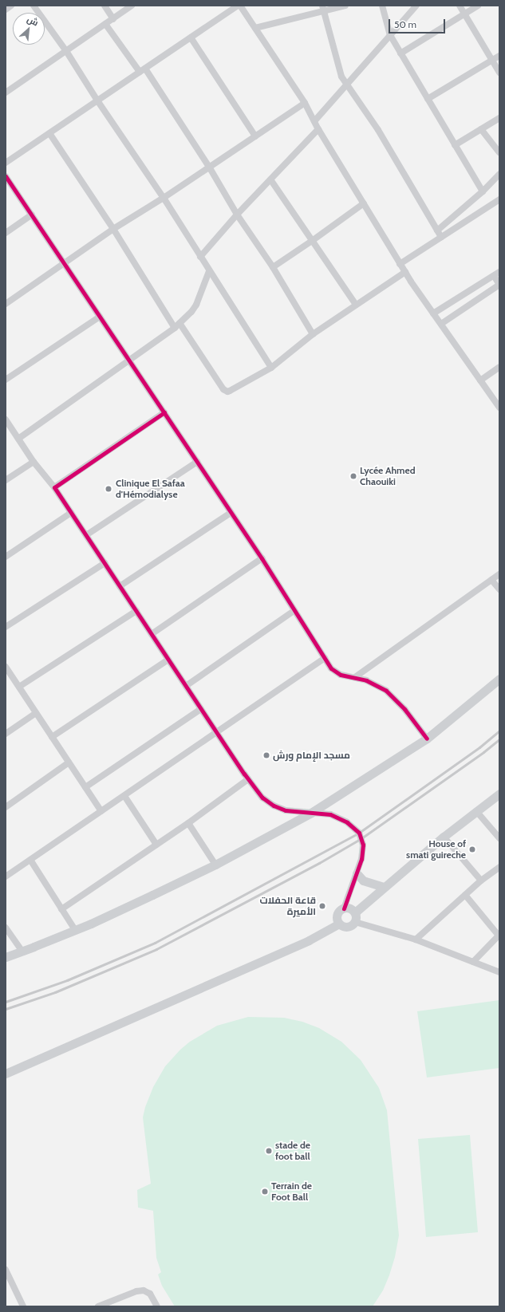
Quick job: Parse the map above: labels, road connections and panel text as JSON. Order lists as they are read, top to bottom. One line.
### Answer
{"places":["Lycée Ahmed Chaouiki","Clinique El Safaa d'Hémodialyse","مسجد الإمام ورش","House of smati guireche","قاعة الحفلات الأميرة","stade de foot ball","Terrain de Foot Ball"],"scale_bar":"50 m","north":"top right"}
